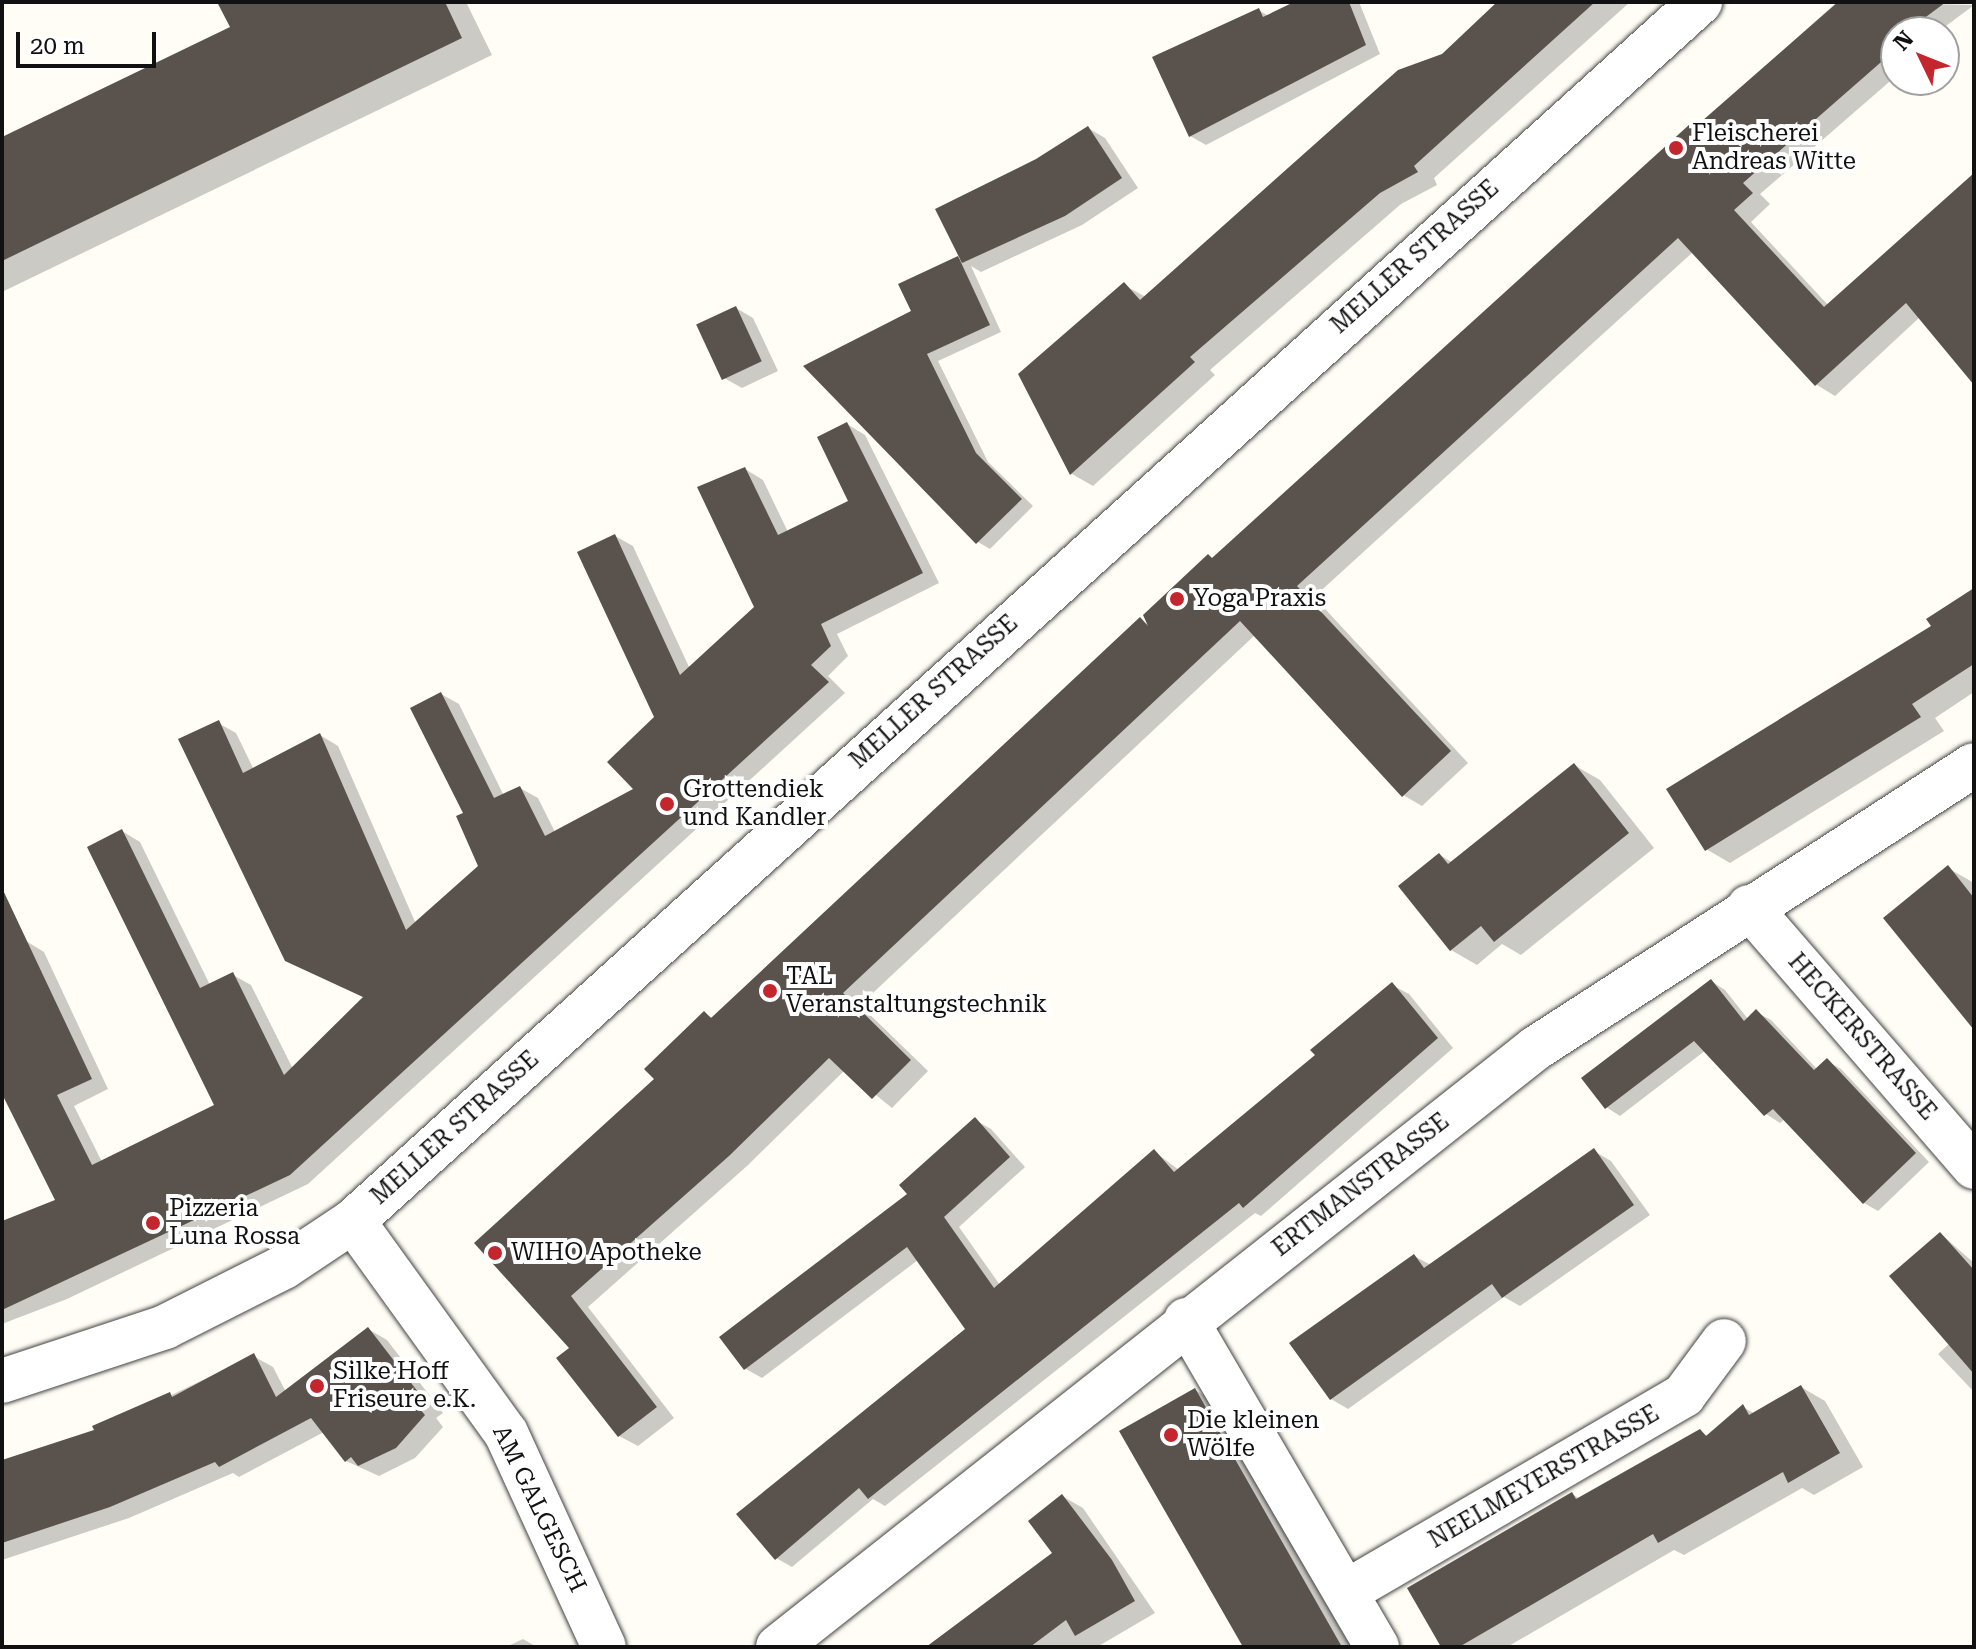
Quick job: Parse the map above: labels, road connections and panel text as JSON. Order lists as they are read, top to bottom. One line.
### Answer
{"streets":{"street":["MELLER STRASSE","HECKERSTRASSE","ERTMANSTRASSE","NEELMEYERSTRASSE","AM GALGESCH"]},"crossings":[["MELLER STRASSE","AM GALGESCH"],["HECKERSTRASSE","ERTMANSTRASSE"]],"places":["Fleischerei Andreas Witte","Yoga Praxis","Grottendiek und Kandler","TAL Veranstaltungstechnik","Pizzeria Luna Rossa","WIHO Apotheke","Silke Hoff Friseure e.K.","Die kleinen Wölfe"],"scale_bar":"20 m","north":"top left"}
